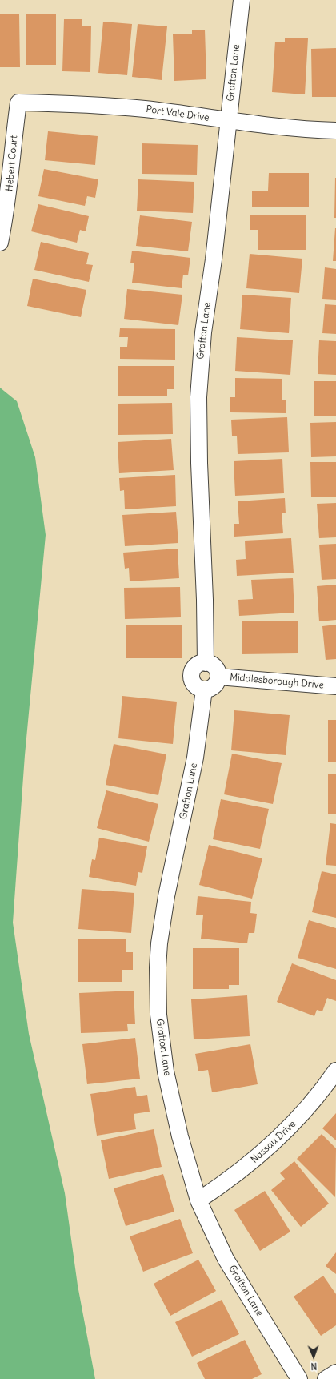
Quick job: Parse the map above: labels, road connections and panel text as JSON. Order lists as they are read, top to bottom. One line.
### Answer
{"streets":{"street":["Grafton Lane","Port Vale Drive","Hebert Court","Middlesborough Drive","Nassau Drive"]},"crossings":[["Grafton Lane","Port Vale Drive"],["Grafton Lane","Middlesborough Drive"],["Grafton Lane","Nassau Drive"],["Port Vale Drive","Hebert Court"]],"north":"bottom"}
